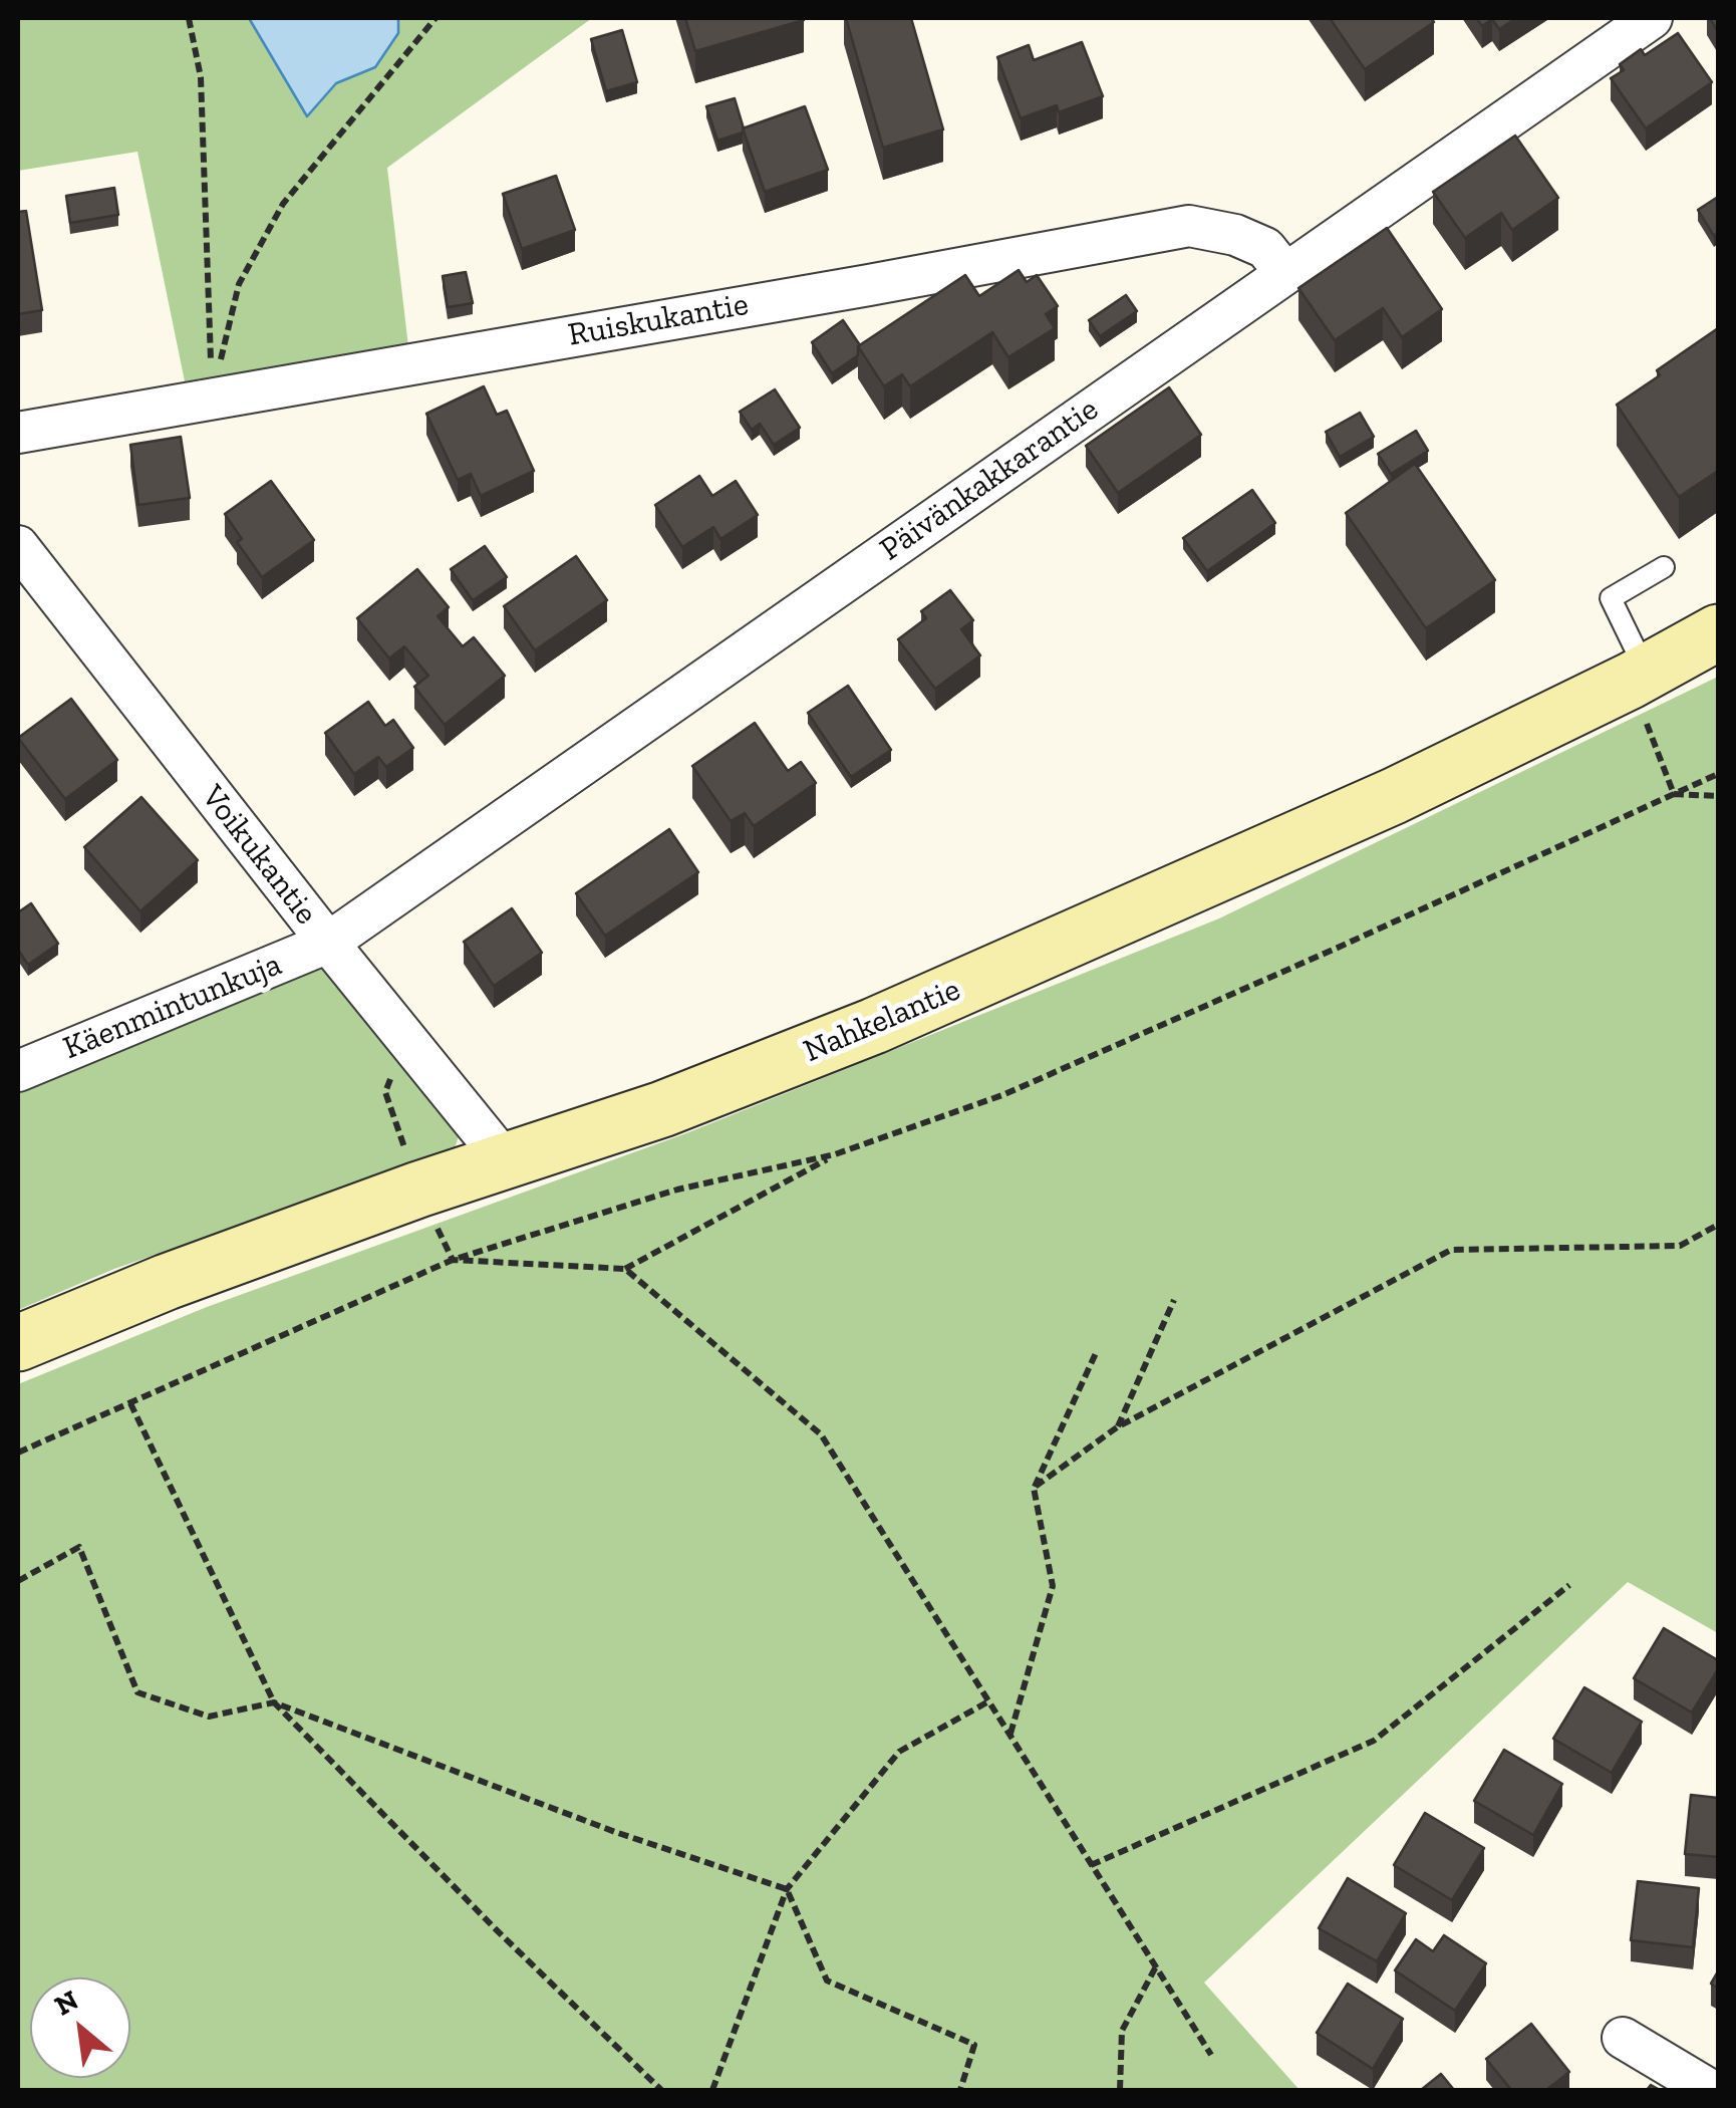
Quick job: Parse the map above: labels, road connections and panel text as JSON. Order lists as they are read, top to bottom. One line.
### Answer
{"streets":{"main road":["Nahkelantie"],"street":["Ruiskukantie","Päivänkakkarantie","Voikukantie","Käenmintunkuja"]},"crossings":[["Ruiskukantie","Päivänkakkarantie"],["Päivänkakkarantie","Voikukantie"],["Päivänkakkarantie","Käenmintunkuja"],["Voikukantie","Käenmintunkuja"],["Voikukantie","Nahkelantie"]],"north":"top left"}
